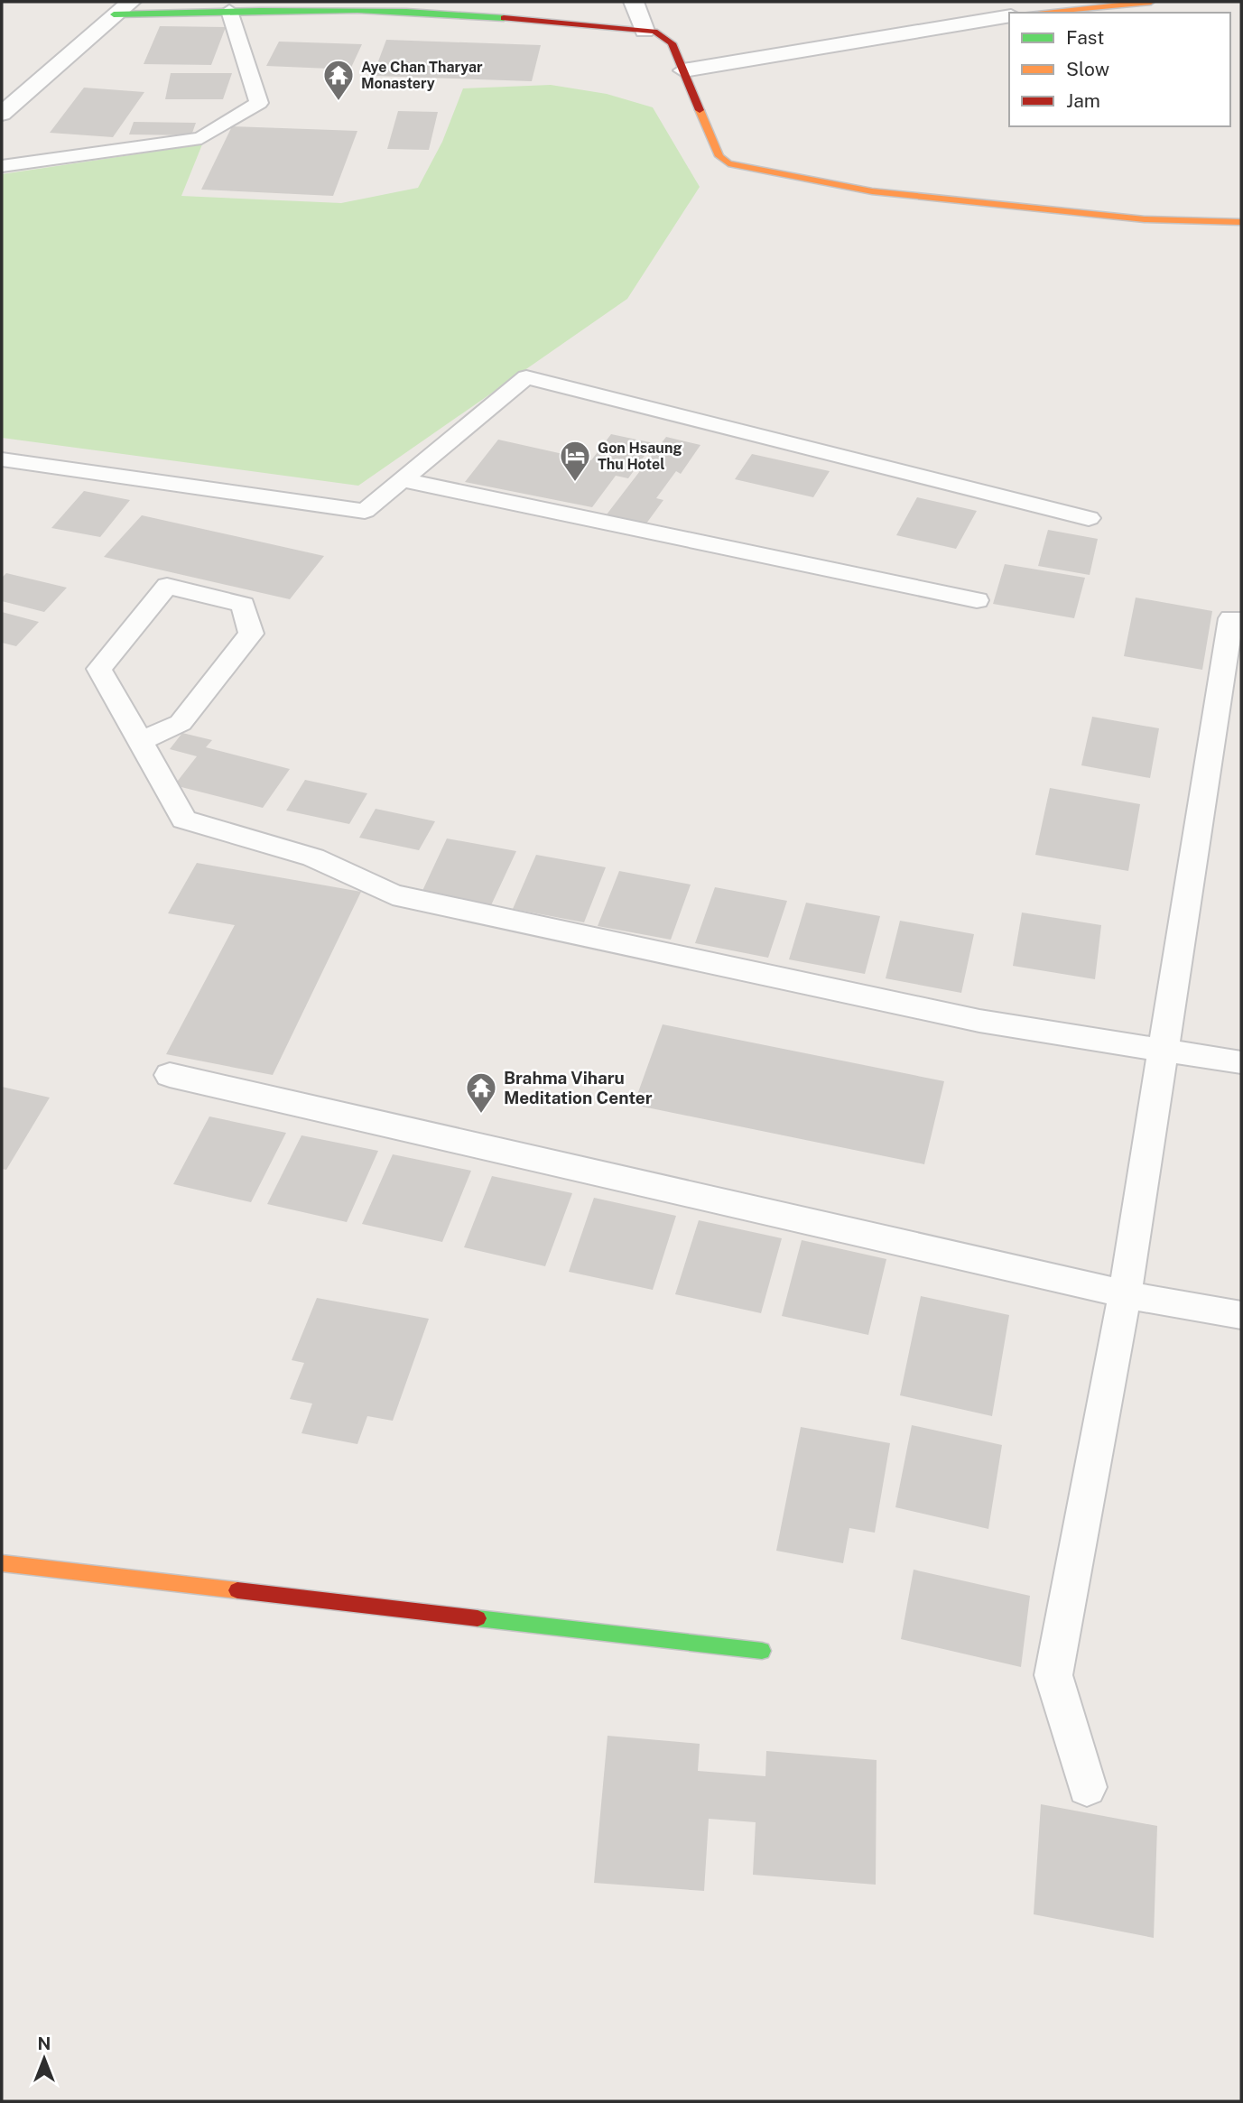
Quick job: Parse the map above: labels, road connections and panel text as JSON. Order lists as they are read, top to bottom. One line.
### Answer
{"places":{"temple":["Aye Chan Tharyar Monastery","Brahma Viharu Meditation Center"],"hotel":["Gon Hsaung Thu Hotel"]},"legend":["Fast","Slow","Jam"],"north":"top"}
